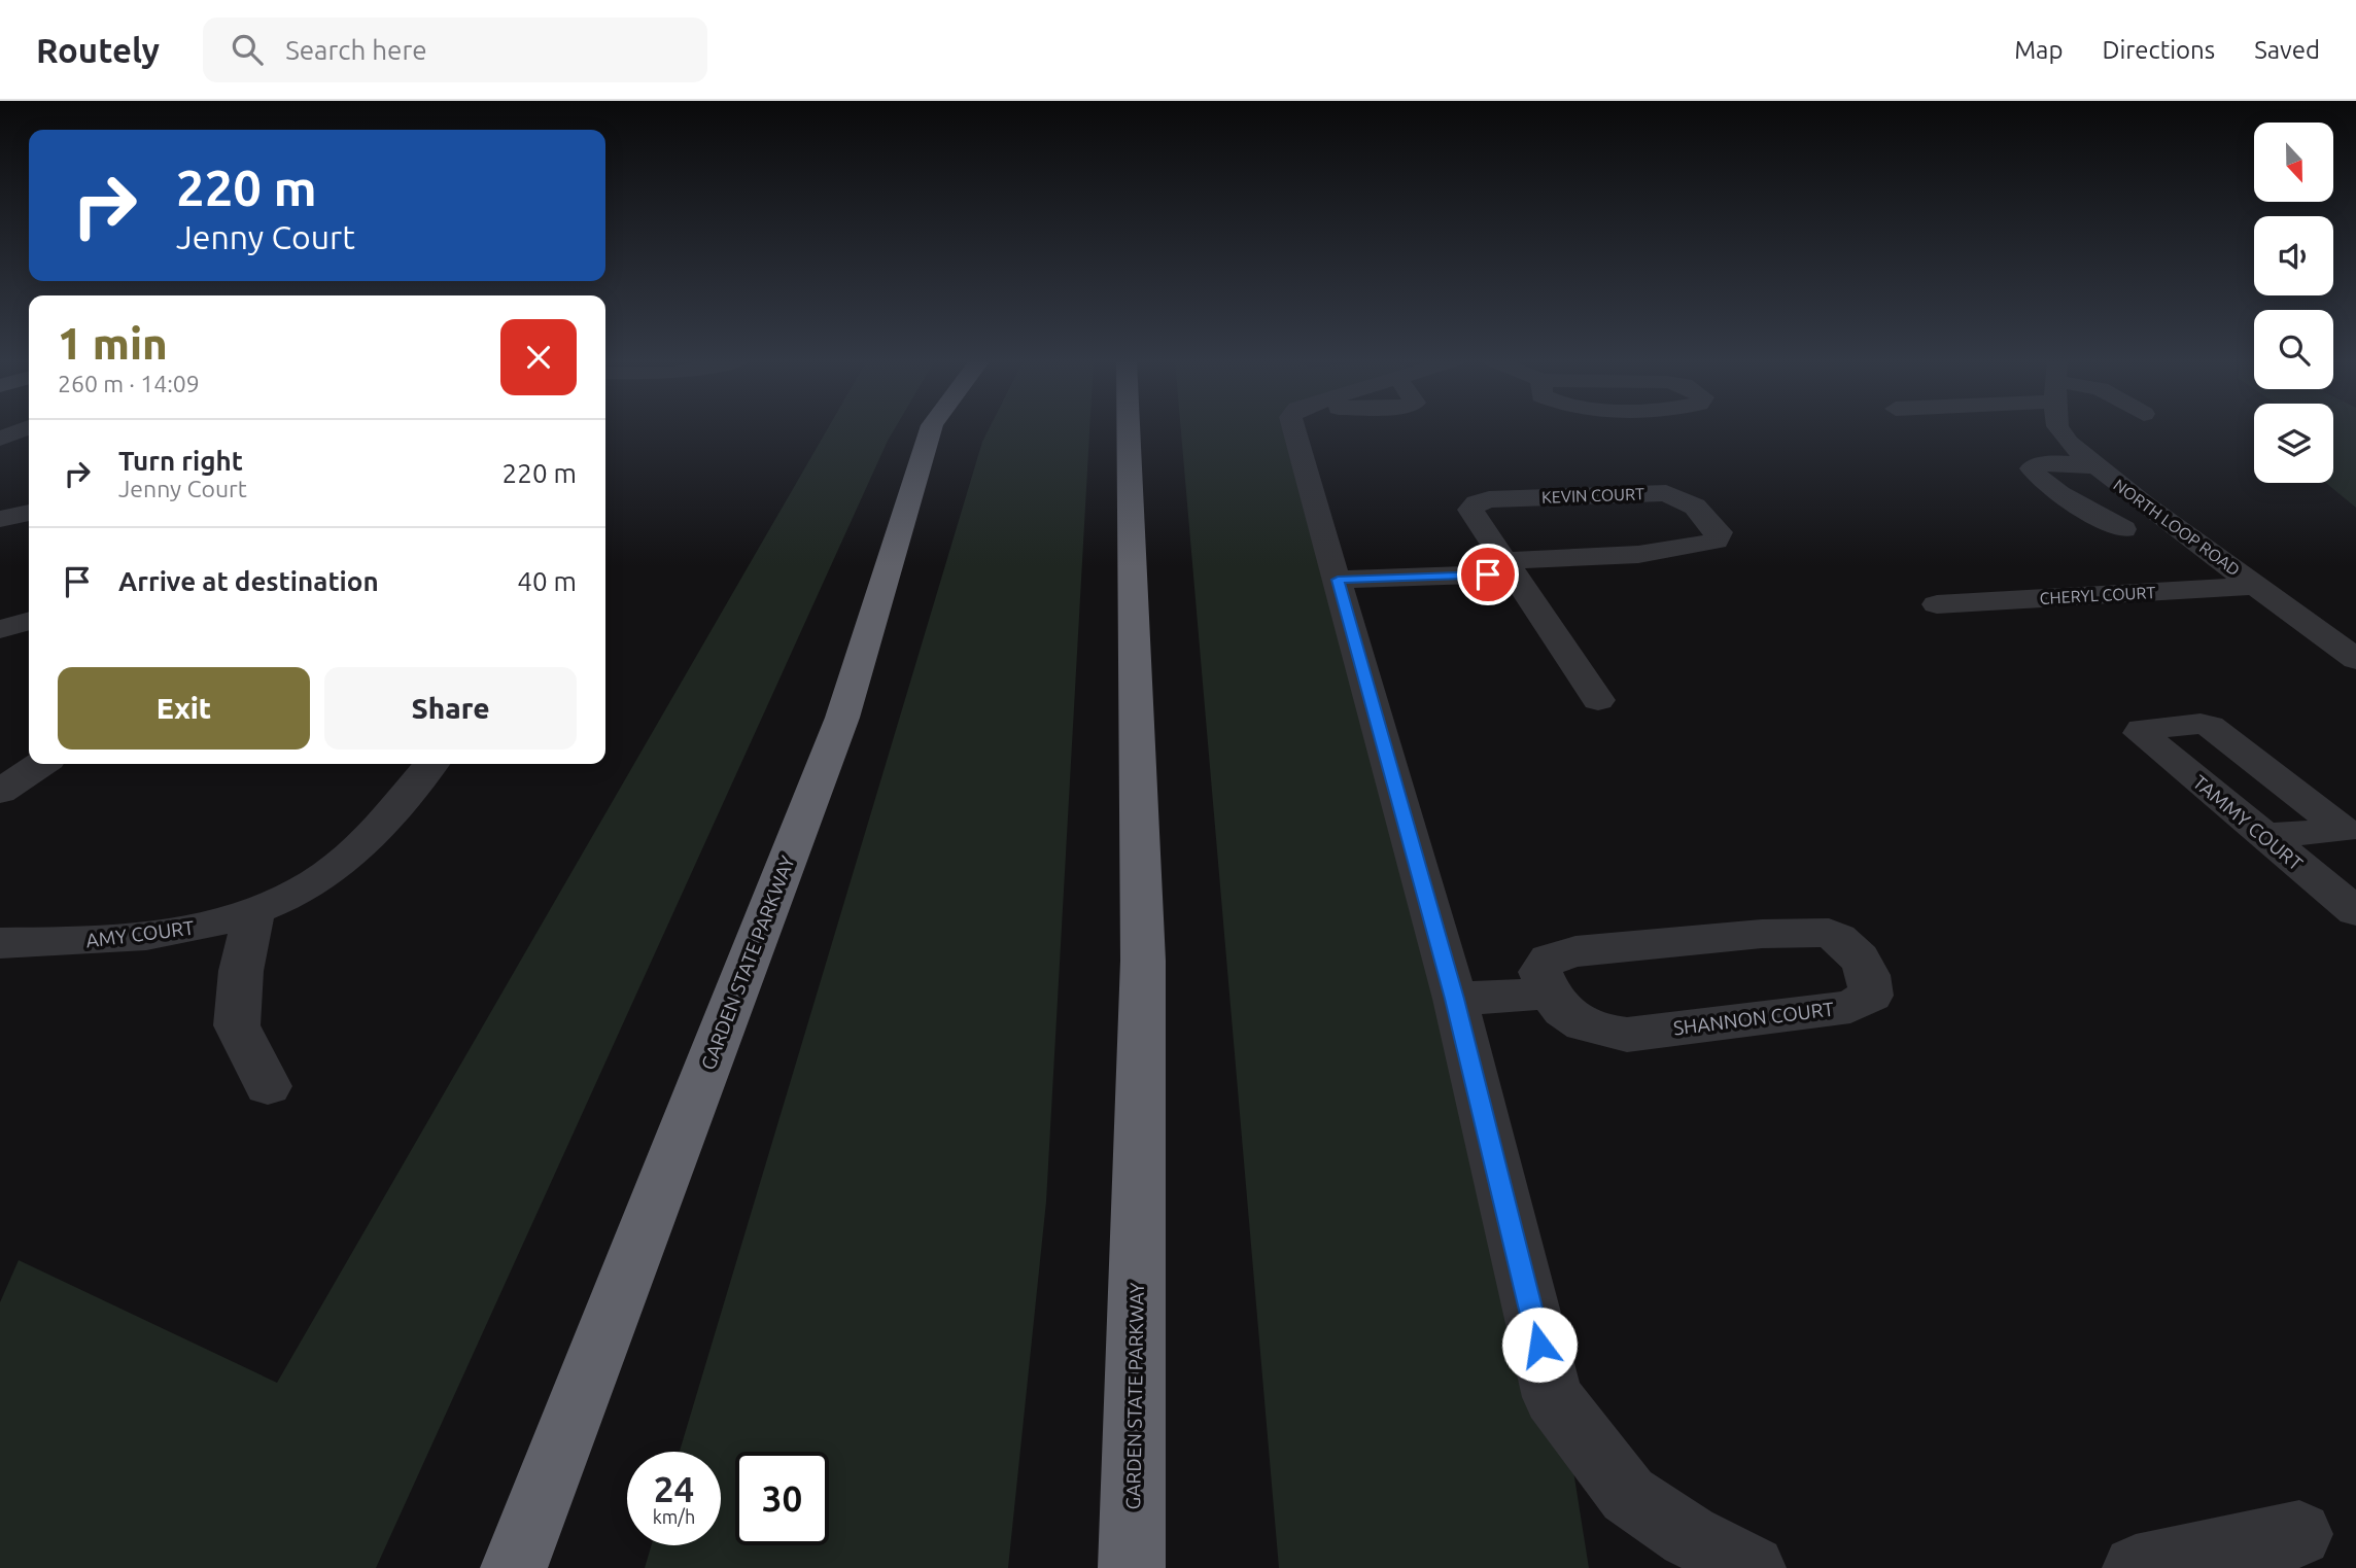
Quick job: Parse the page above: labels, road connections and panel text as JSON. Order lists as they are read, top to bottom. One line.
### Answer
{"streets":{"highway":["GARDEN STATE PARKWAY"],"street":["KEVIN COURT","NORTH LOOP ROAD","CHERYL COURT","TAMMY COURT","AMY COURT","SHANNON COURT"]},"crossings":[["NORTH LOOP ROAD","CHERYL COURT"]],"north":"bottom","page":{"header":"Routely","search":"Search here","nav":["Map","Directions","Saved"],"turn":["220 m","Jenny Court"],"heading":["1 min","260 m · 14:09"],"list":[{"name":"Turn right","note":"Jenny Court","value":"220 m"},{"name":"Arrive at destination","value":"40 m"}],"buttons":["Exit","Share"],"speed":"24 km/h","limit":"30"}}
